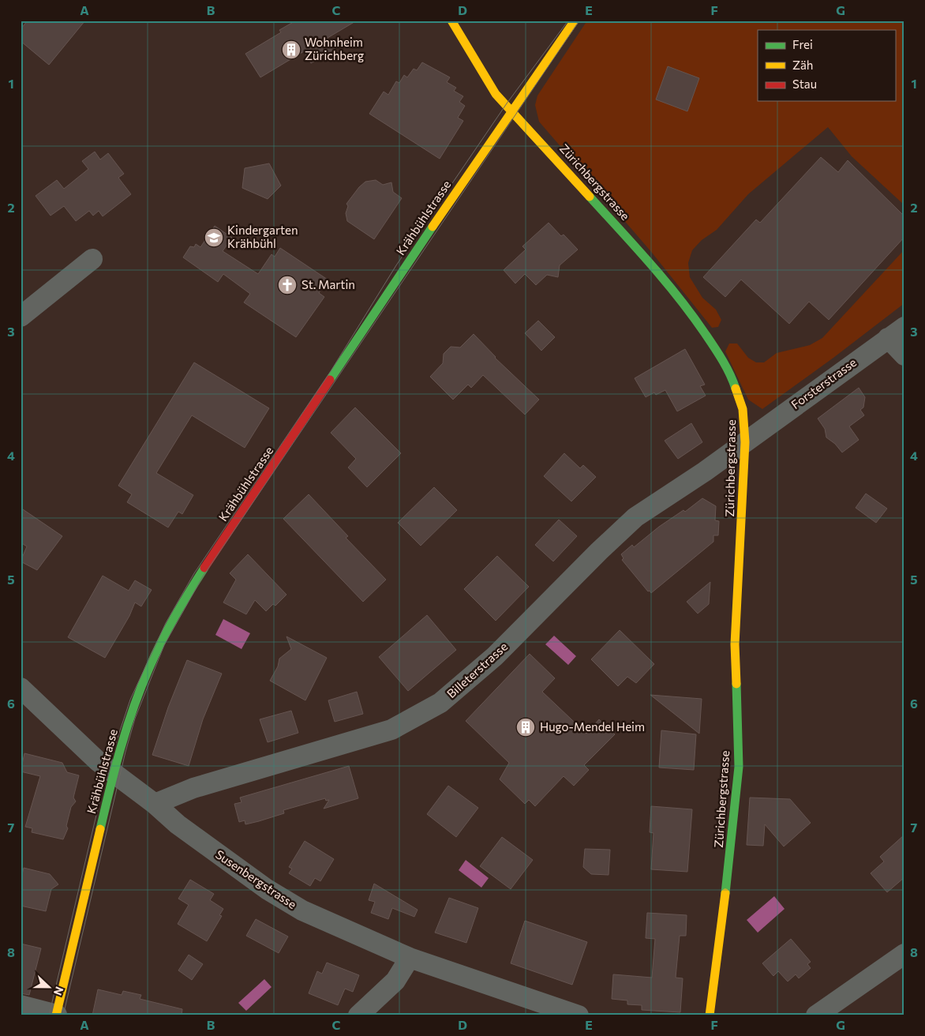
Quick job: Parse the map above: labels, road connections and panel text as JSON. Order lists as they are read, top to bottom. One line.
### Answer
{"streets":{"street":["Zürichbergstrasse","Krähbühlstrasse","Forsterstrasse","Billeterstrasse","Susenbergstrasse"]},"crossings":[["Zürichbergstrasse","Krähbühlstrasse"],["Zürichbergstrasse","Forsterstrasse"],["Zürichbergstrasse","Billeterstrasse"],["Krähbühlstrasse","Susenbergstrasse"],["Forsterstrasse","Billeterstrasse"],["Billeterstrasse","Susenbergstrasse"]],"places":{"building":["Wohnheim Zürichberg","Hugo-Mendel Heim"],"school or university":["Kindergarten Krähbühl"],"church":["St. Martin"]},"legend":["Frei","Zäh","Stau"],"north":"right","grid":{"columns":["A","B","C","D","E","F","G"],"rows":["1","2","3","4","5","6","7","8"]}}
